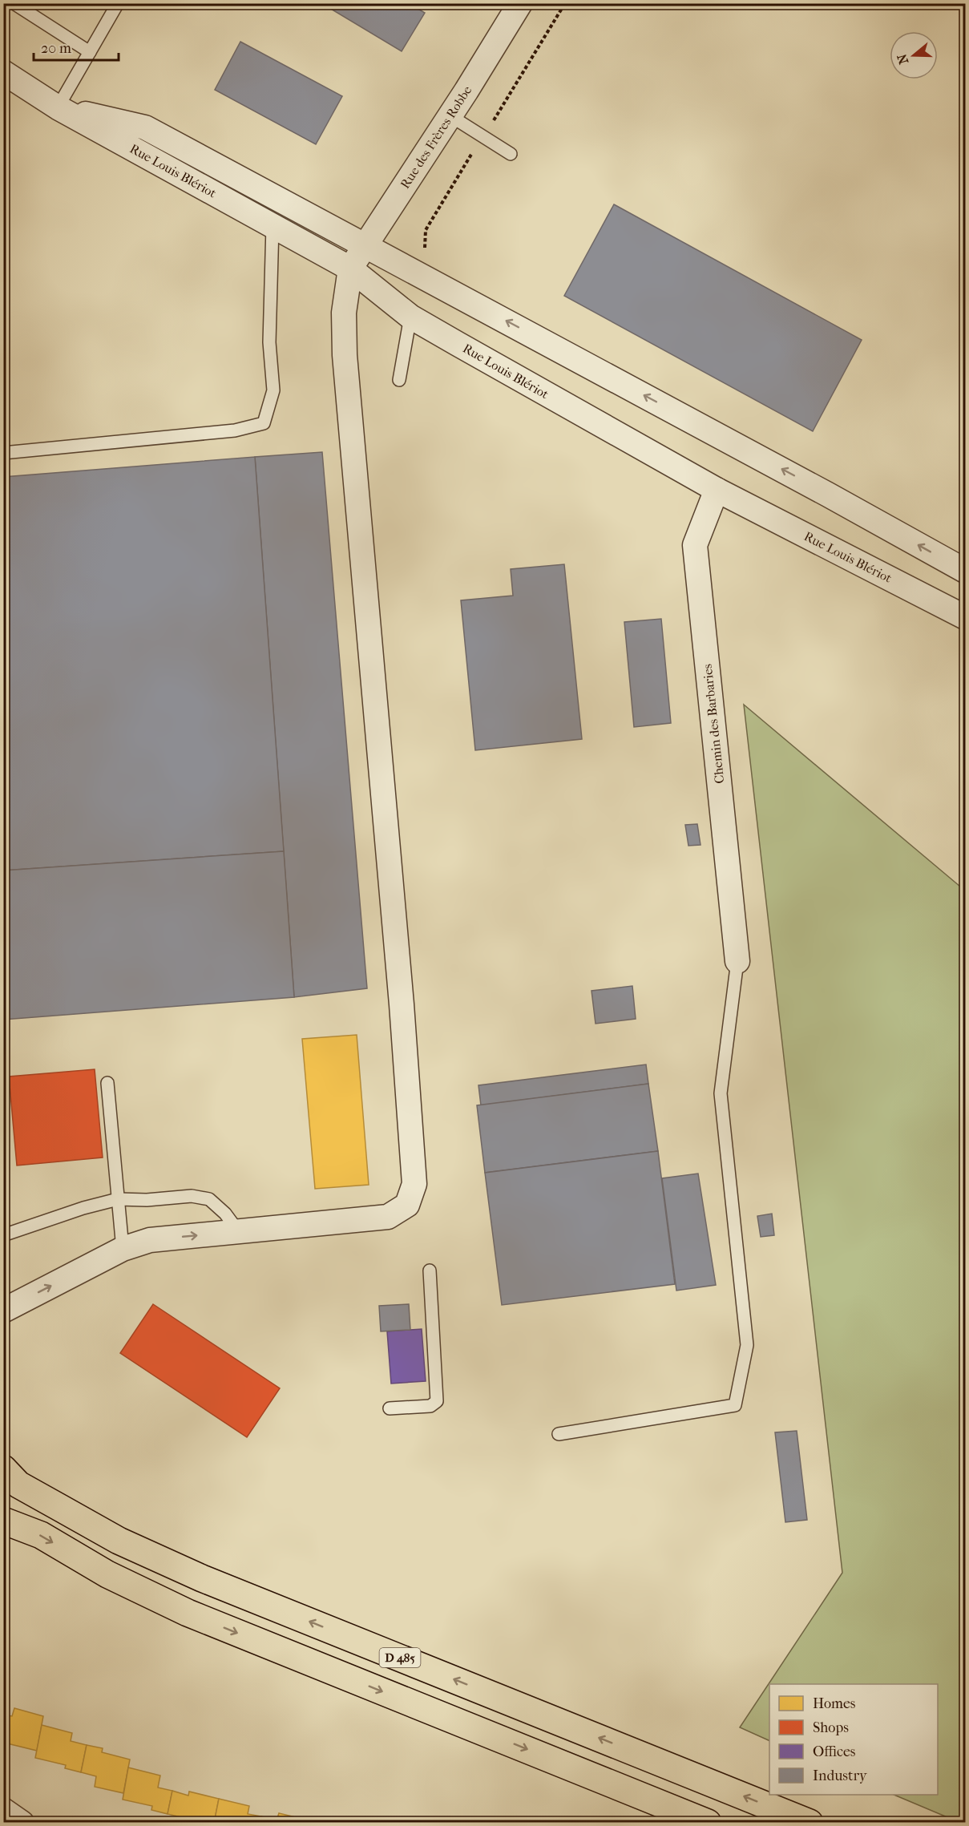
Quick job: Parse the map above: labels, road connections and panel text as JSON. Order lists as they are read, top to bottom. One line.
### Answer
{"streets":{"highway":["D 485"],"street":["Rue des Frères Robbe","Rue Louis Blériot","Chemin des Barbaries"]},"crossings":[["Rue des Frères Robbe","Rue Louis Blériot"],["Rue Louis Blériot","Chemin des Barbaries"]],"legend":["Homes","Shops","Offices","Industry"],"scale_bar":"20 m","north":"left"}
